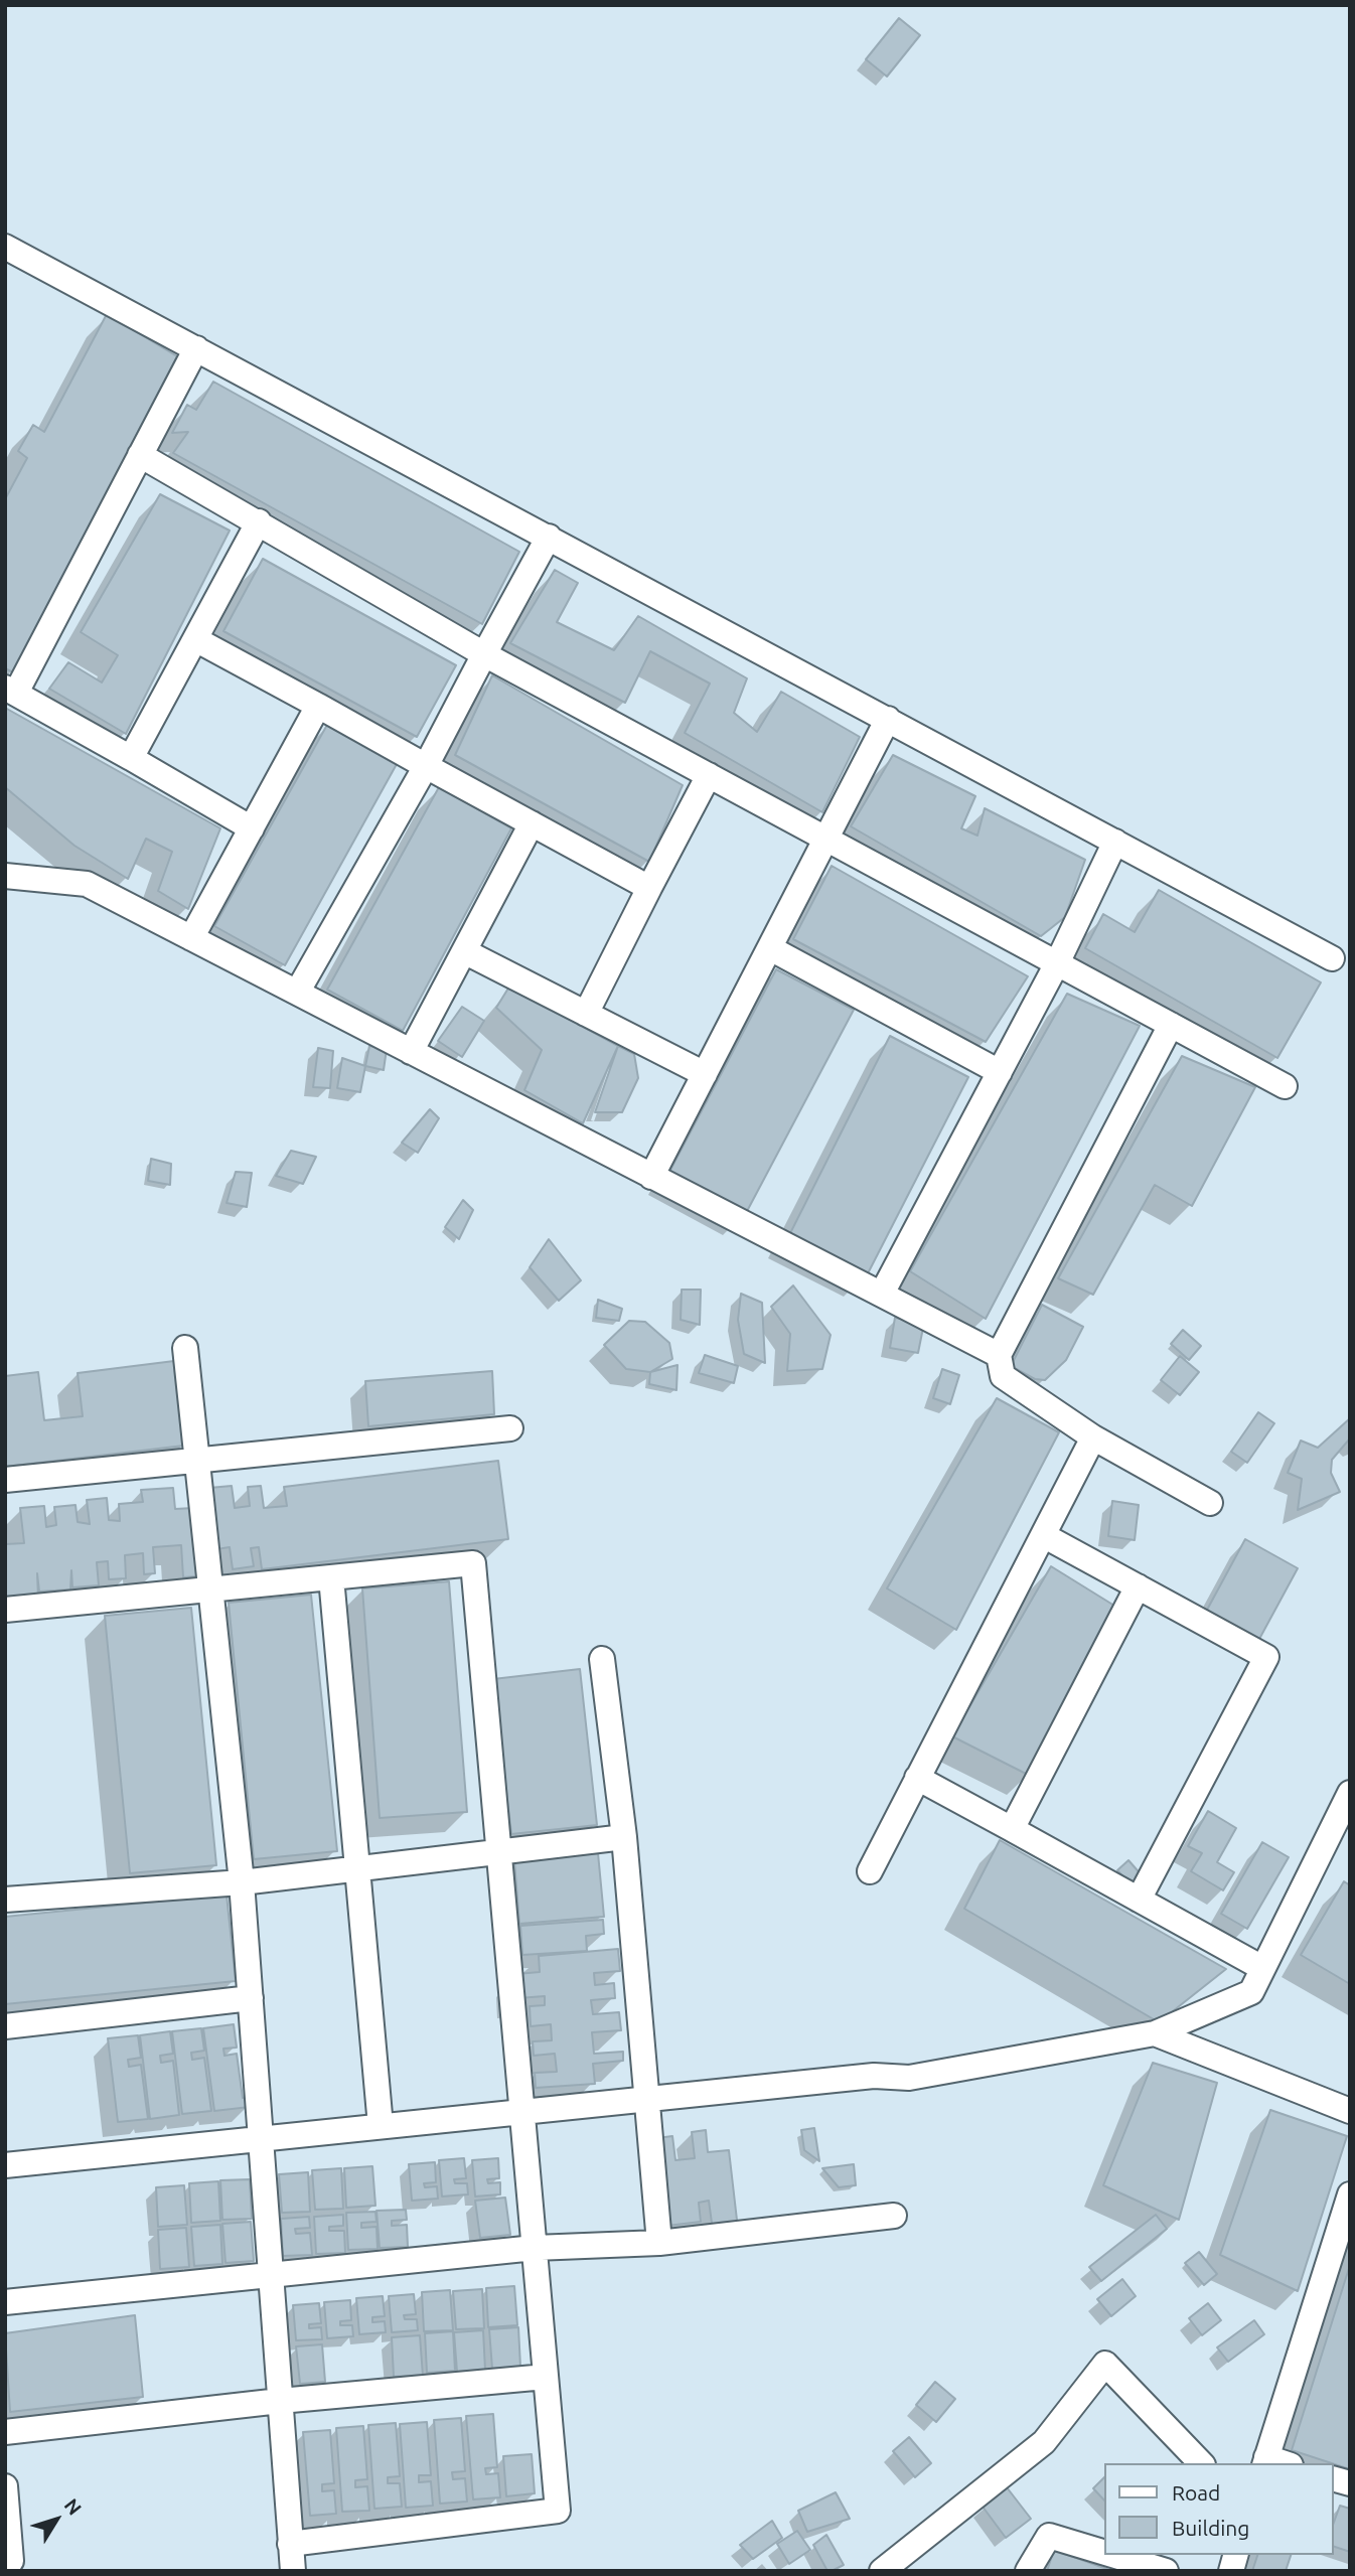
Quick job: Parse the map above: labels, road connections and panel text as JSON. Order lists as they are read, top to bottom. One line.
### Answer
{"legend":["Road","Building"],"north":"top right"}
